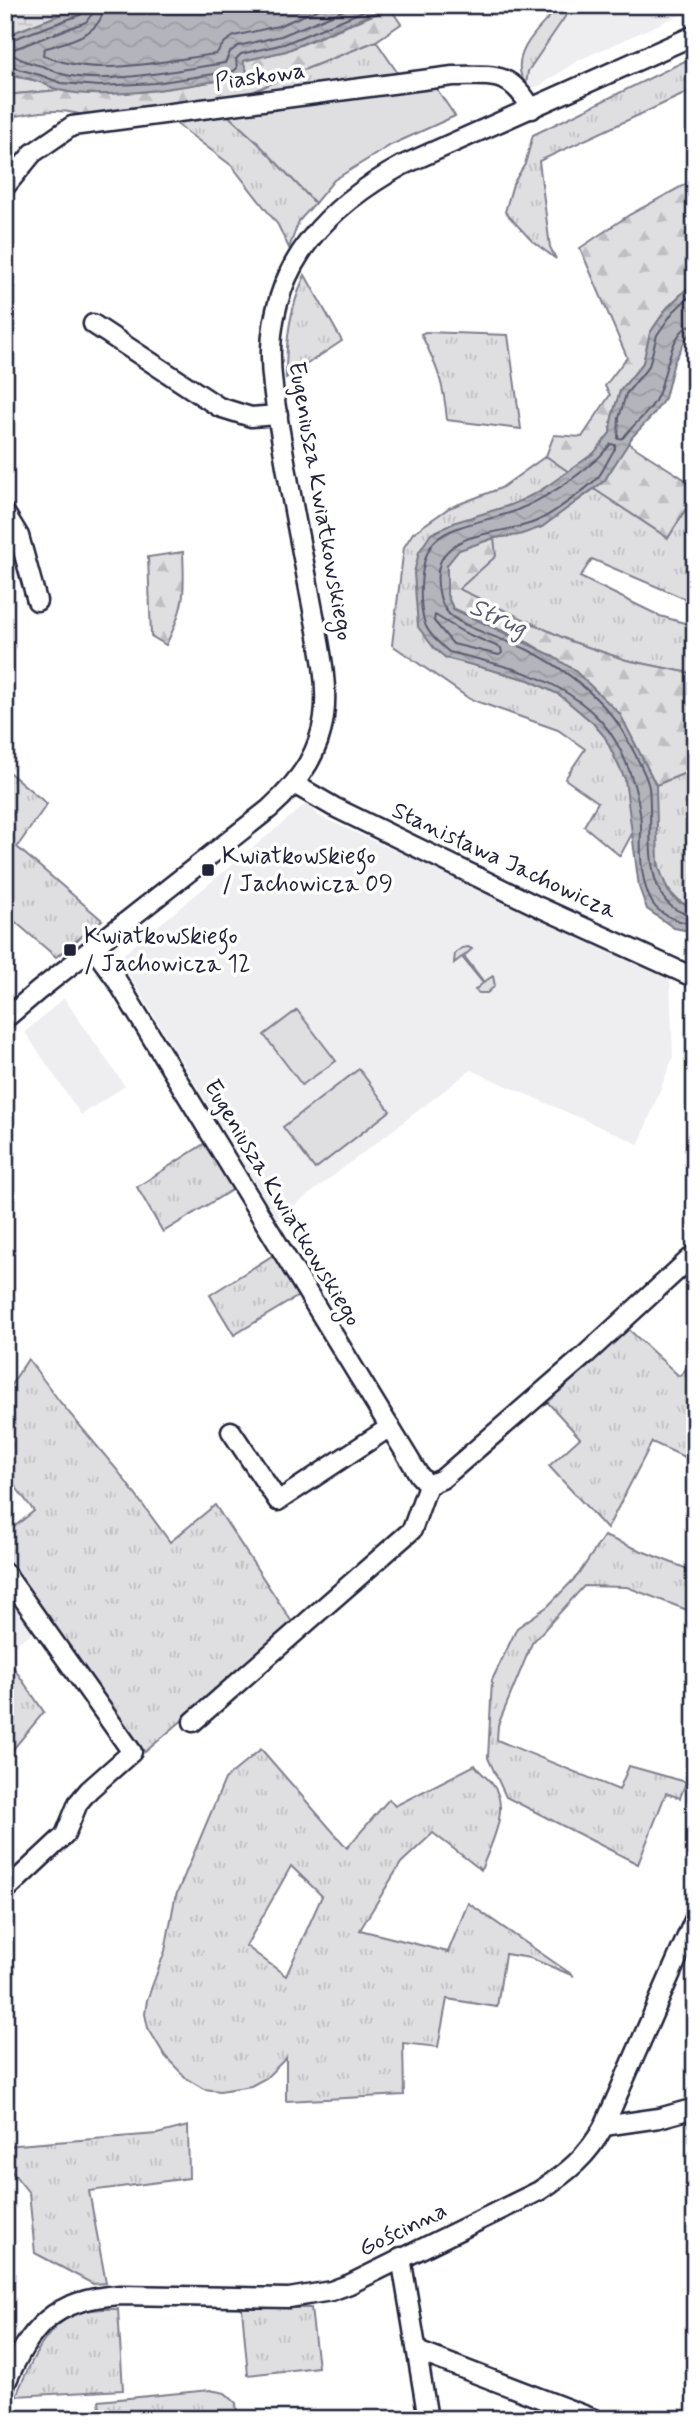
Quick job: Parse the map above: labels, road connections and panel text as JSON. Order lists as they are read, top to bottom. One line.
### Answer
{"streets":{"street":["Piaskowa","Eugeniusza Kwiatkowskiego","Stanisława Jachowicza","Gościnna"]},"crossings":[["Piaskowa","Eugeniusza Kwiatkowskiego"],["Eugeniusza Kwiatkowskiego","Stanisława Jachowicza"]],"water":["Strug"],"places":{"transit":["Kwiatkowskiego / Jachowicza 09","Kwiatkowskiego / Jachowicza 12"]}}
